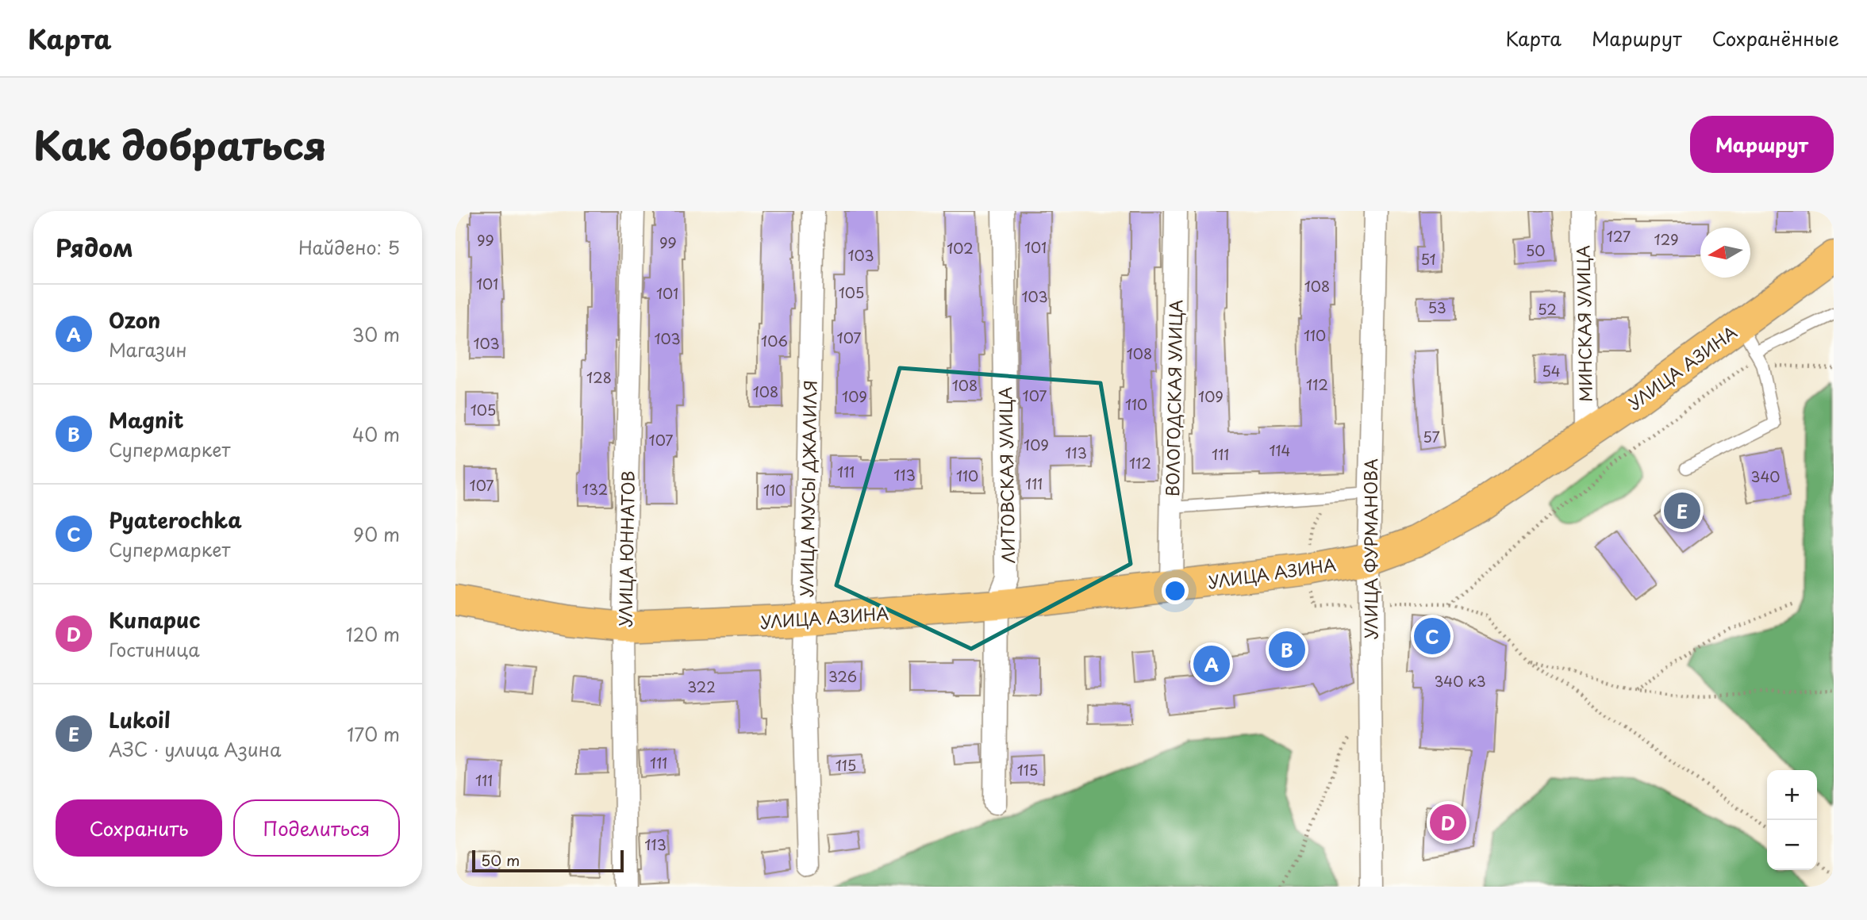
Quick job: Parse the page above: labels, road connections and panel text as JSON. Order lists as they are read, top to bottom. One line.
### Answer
{"streets":{"main road":["УЛИЦА АЗИНА"],"street":["МИНСКАЯ УЛИЦА","ВОЛОГОДСКАЯ УЛИЦА","ЛИТОВСКАЯ УЛИЦА","УЛИЦА МУСЫ ДЖАЛИЛЯ","УЛИЦА ЮННАТОВ","УЛИЦА ФУРМАНОВА"]},"crossings":[["МИНСКАЯ УЛИЦА","УЛИЦА АЗИНА"],["УЛИЦА АЗИНА","ВОЛОГОДСКАЯ УЛИЦА"],["УЛИЦА АЗИНА","ЛИТОВСКАЯ УЛИЦА"],["УЛИЦА АЗИНА","УЛИЦА МУСЫ ДЖАЛИЛЯ"],["УЛИЦА АЗИНА","УЛИЦА ЮННАТОВ"],["УЛИЦА АЗИНА","УЛИЦА ФУРМАНОВА"]],"house_numbers":["127","129","99","99","101","102","50","103","51","101","108","105","101","103","53","52","110","107","103","106","103","108","54","128","112","108","108","107","109","109","110","105","57","107","109","114","113","111","112","111","113","110","340","111","107","132","110","326","340 к3","322","111","115","115","111","113"],"scale_bar":"50 m","north":"left","page":{"header":"Карта","nav":["Карта","Маршрут","Сохранённые"],"title":"Как добраться","buttons":["Маршрут",["Сохранить","Поделиться"]],"heading":["Рядом","Найдено: 5"],"list":[{"mark":"A","name":"Ozon","note":"Магазин","value":"30 m"},{"mark":"B","name":"Magnit","note":"Супермаркет","value":"40 m"},{"mark":"C","name":"Pyaterochka","note":"Супермаркет","value":"90 m"},{"mark":"D","name":"Кипарис","note":"Гостиница","value":"120 m"},{"mark":"E","name":"Lukoil","note":"АЗС · улица Азина","value":"170 m"}],"pins":["E","C","B","A","D"],"map_buttons":["+","−"],"scale":"50 m"}}
